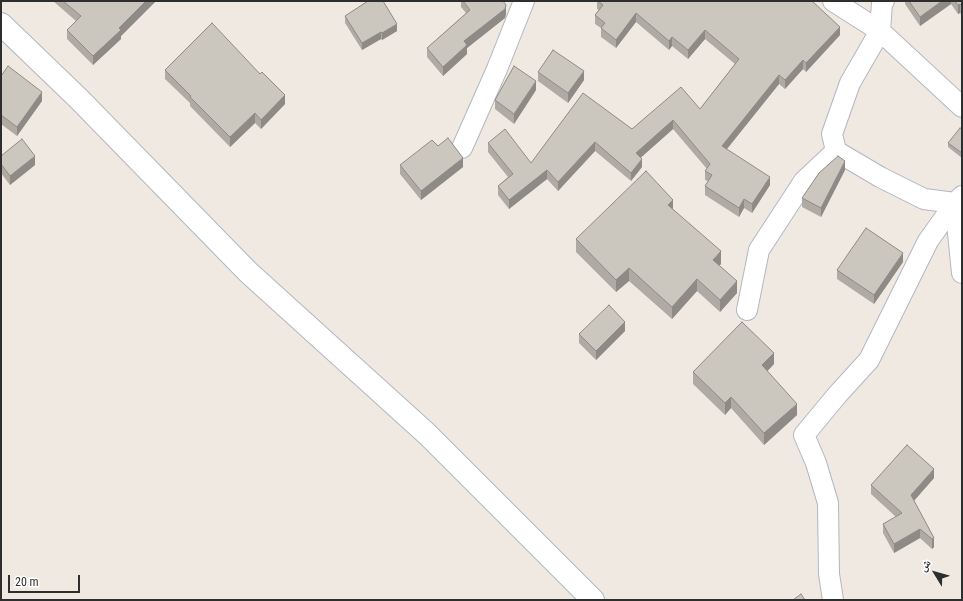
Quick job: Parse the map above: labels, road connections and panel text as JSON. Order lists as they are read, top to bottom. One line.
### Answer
{"scale_bar":"20 m","north":"top left"}
